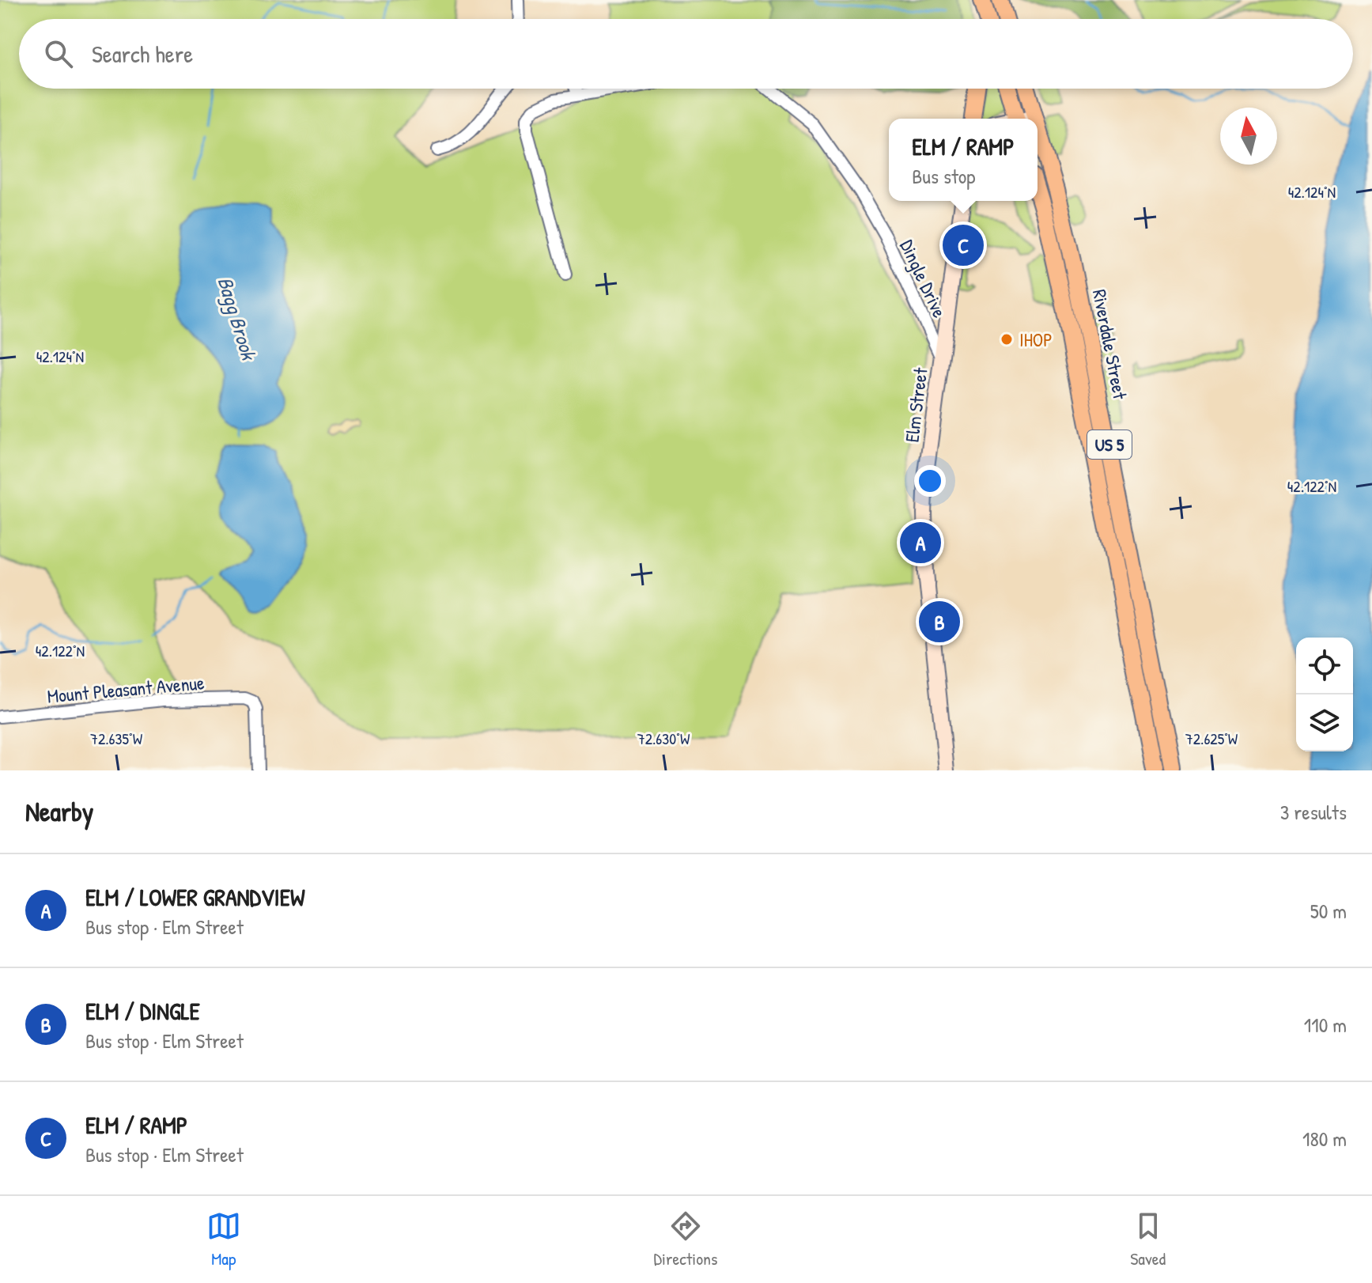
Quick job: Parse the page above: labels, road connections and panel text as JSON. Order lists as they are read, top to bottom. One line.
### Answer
{"streets":{"main road":["Riverdale Street","Elm Street","US 5"],"street":["Dingle Drive","Mount Pleasant Avenue"]},"crossings":[["Dingle Drive","Elm Street"]],"water":["Bagg Brook"],"places":["IHOP"],"north":"top","page":{"search":"Search here","popup":["ELM / RAMP","Bus stop"],"pins":["C","A","B"],"heading":["Nearby","3 results"],"list":[{"mark":"A","name":"ELM / LOWER GRANDVIEW","note":"Bus stop · Elm Street","value":"50 m"},{"mark":"B","name":"ELM / DINGLE","note":"Bus stop · Elm Street","value":"110 m"},{"mark":"C","name":"ELM / RAMP","note":"Bus stop · Elm Street","value":"180 m"}],"nav":["Map","Directions","Saved"]},"coordinates":["42.124°N","42.122°N","72.635°W","72.630°W","72.625°W"]}
